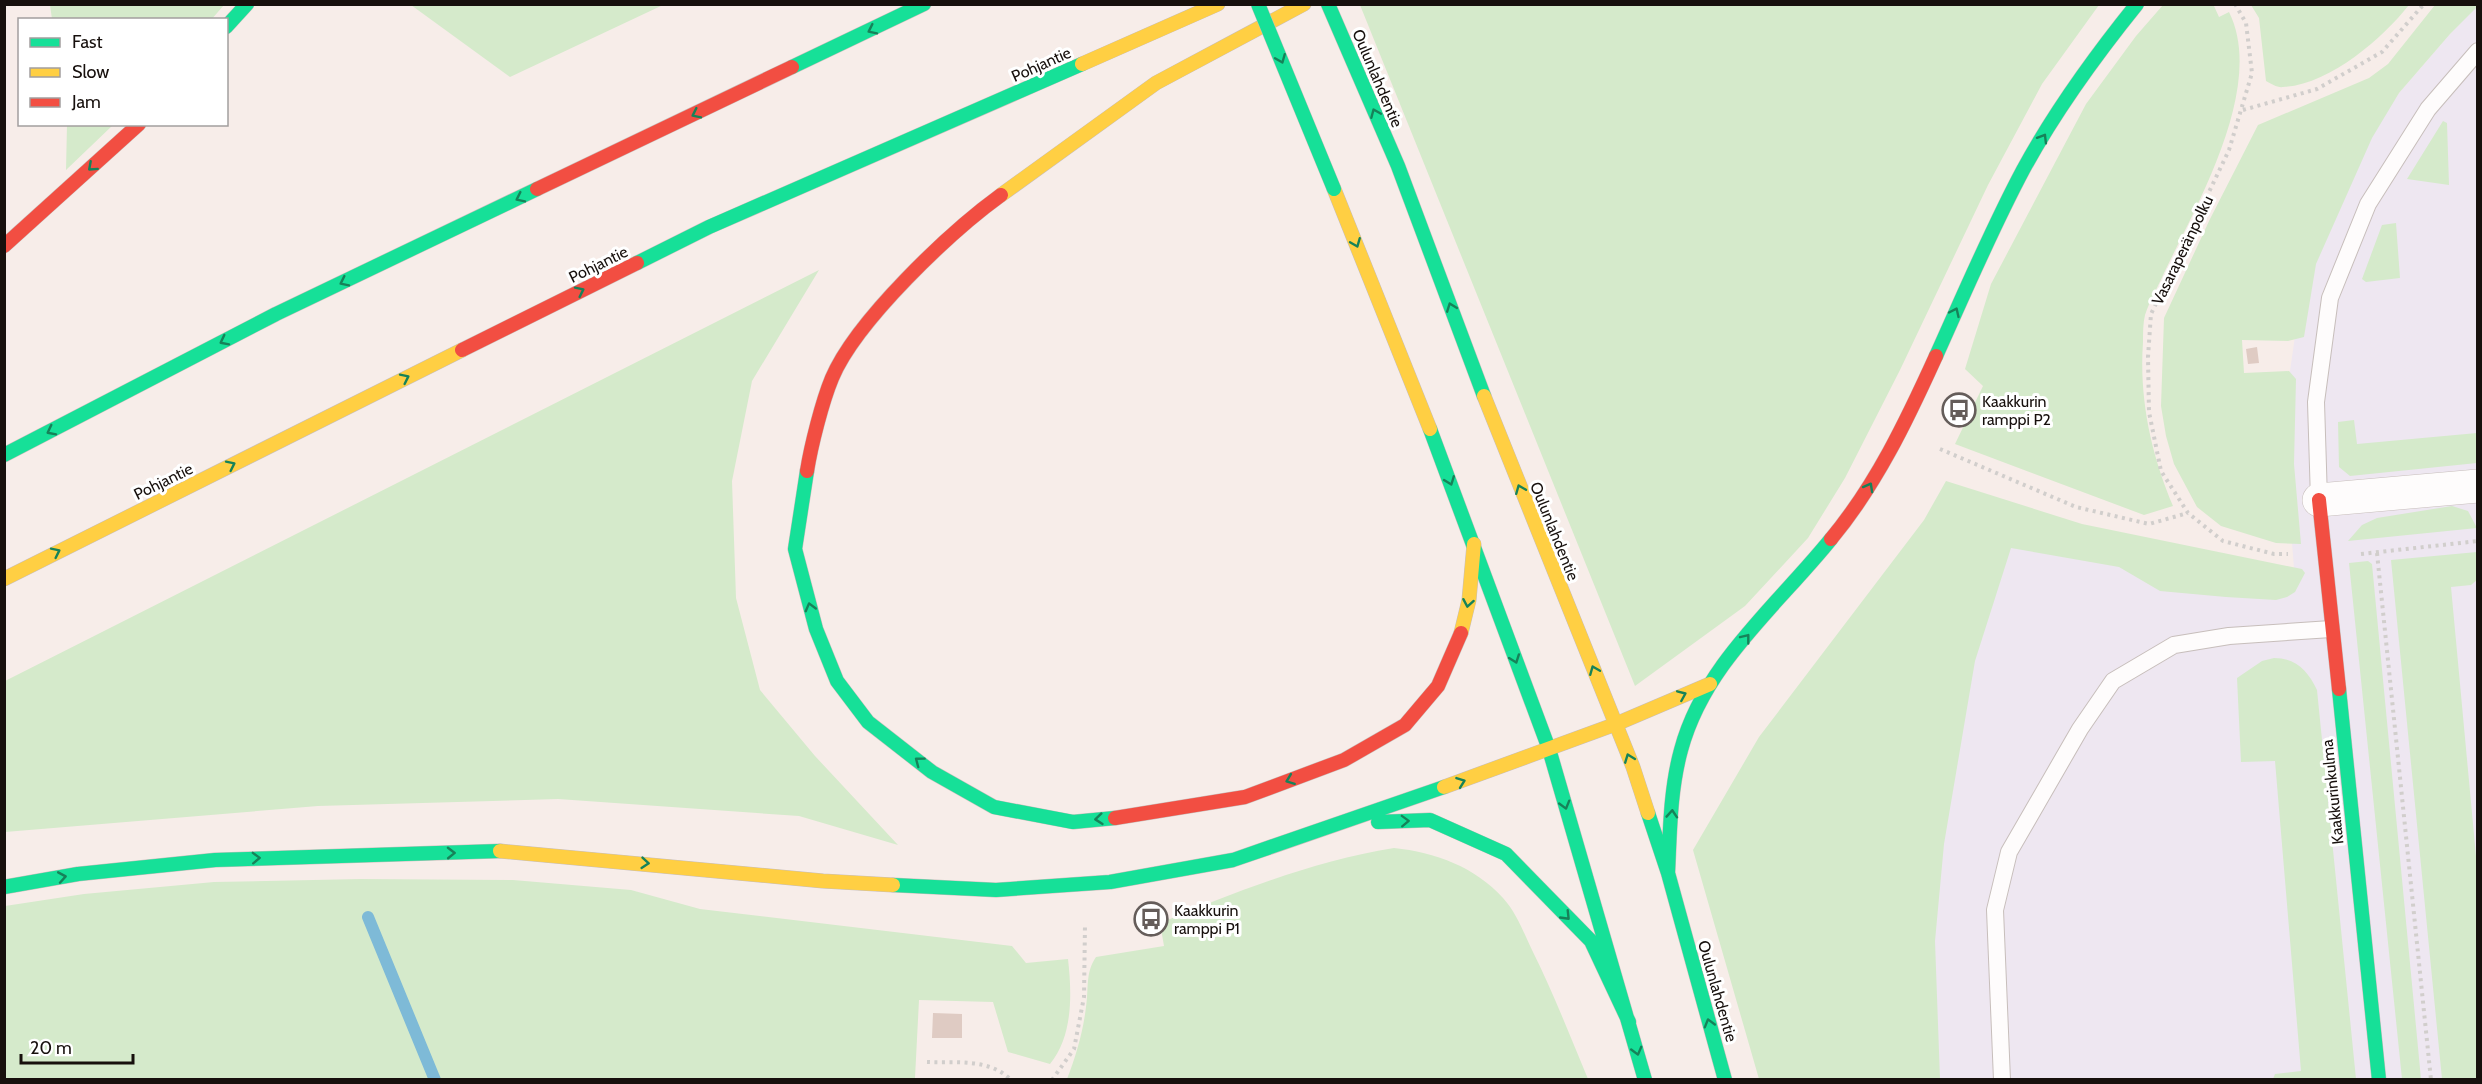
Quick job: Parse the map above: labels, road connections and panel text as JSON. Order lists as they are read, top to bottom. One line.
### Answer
{"streets":{"main road":["Pohjantie","Oulunlahdentie","Kaakkurinkulma"],"path":["Vasaraperänpolku"]},"crossings":[["Vasaraperänpolku","Kaakkurinkulma"]],"places":{"bus stop":["Kaakkurin ramppi P2","Kaakkurin ramppi P1"]},"legend":["Fast","Slow","Jam"],"scale_bar":"20 m"}
